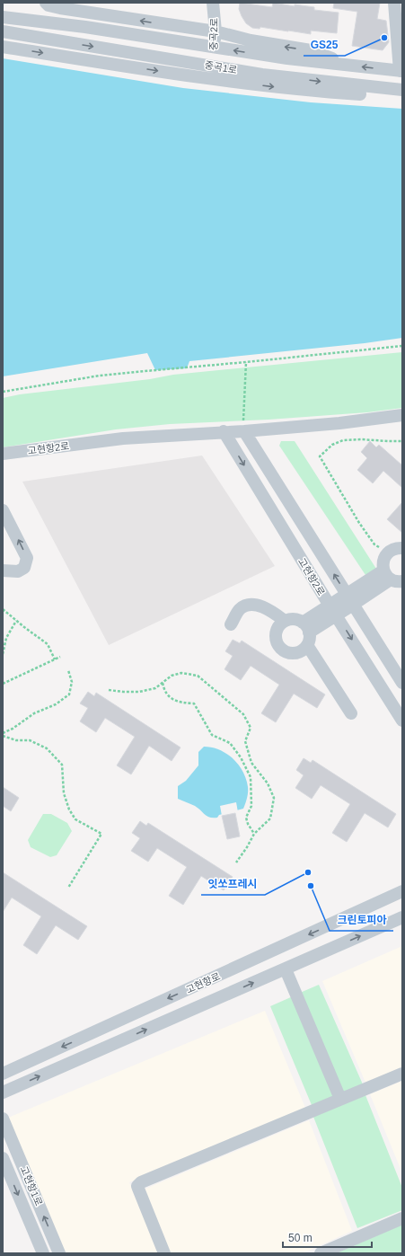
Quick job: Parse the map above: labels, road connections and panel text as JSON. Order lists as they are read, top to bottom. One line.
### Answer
{"streets":{"street":["중곡2로","중곡1로","고현항2로","고현항로","고현항1로"]},"crossings":[["중곡2로","중곡1로"]],"places":["GS25","잇쏘프레시","크린토피아"],"scale_bar":"50 m"}
